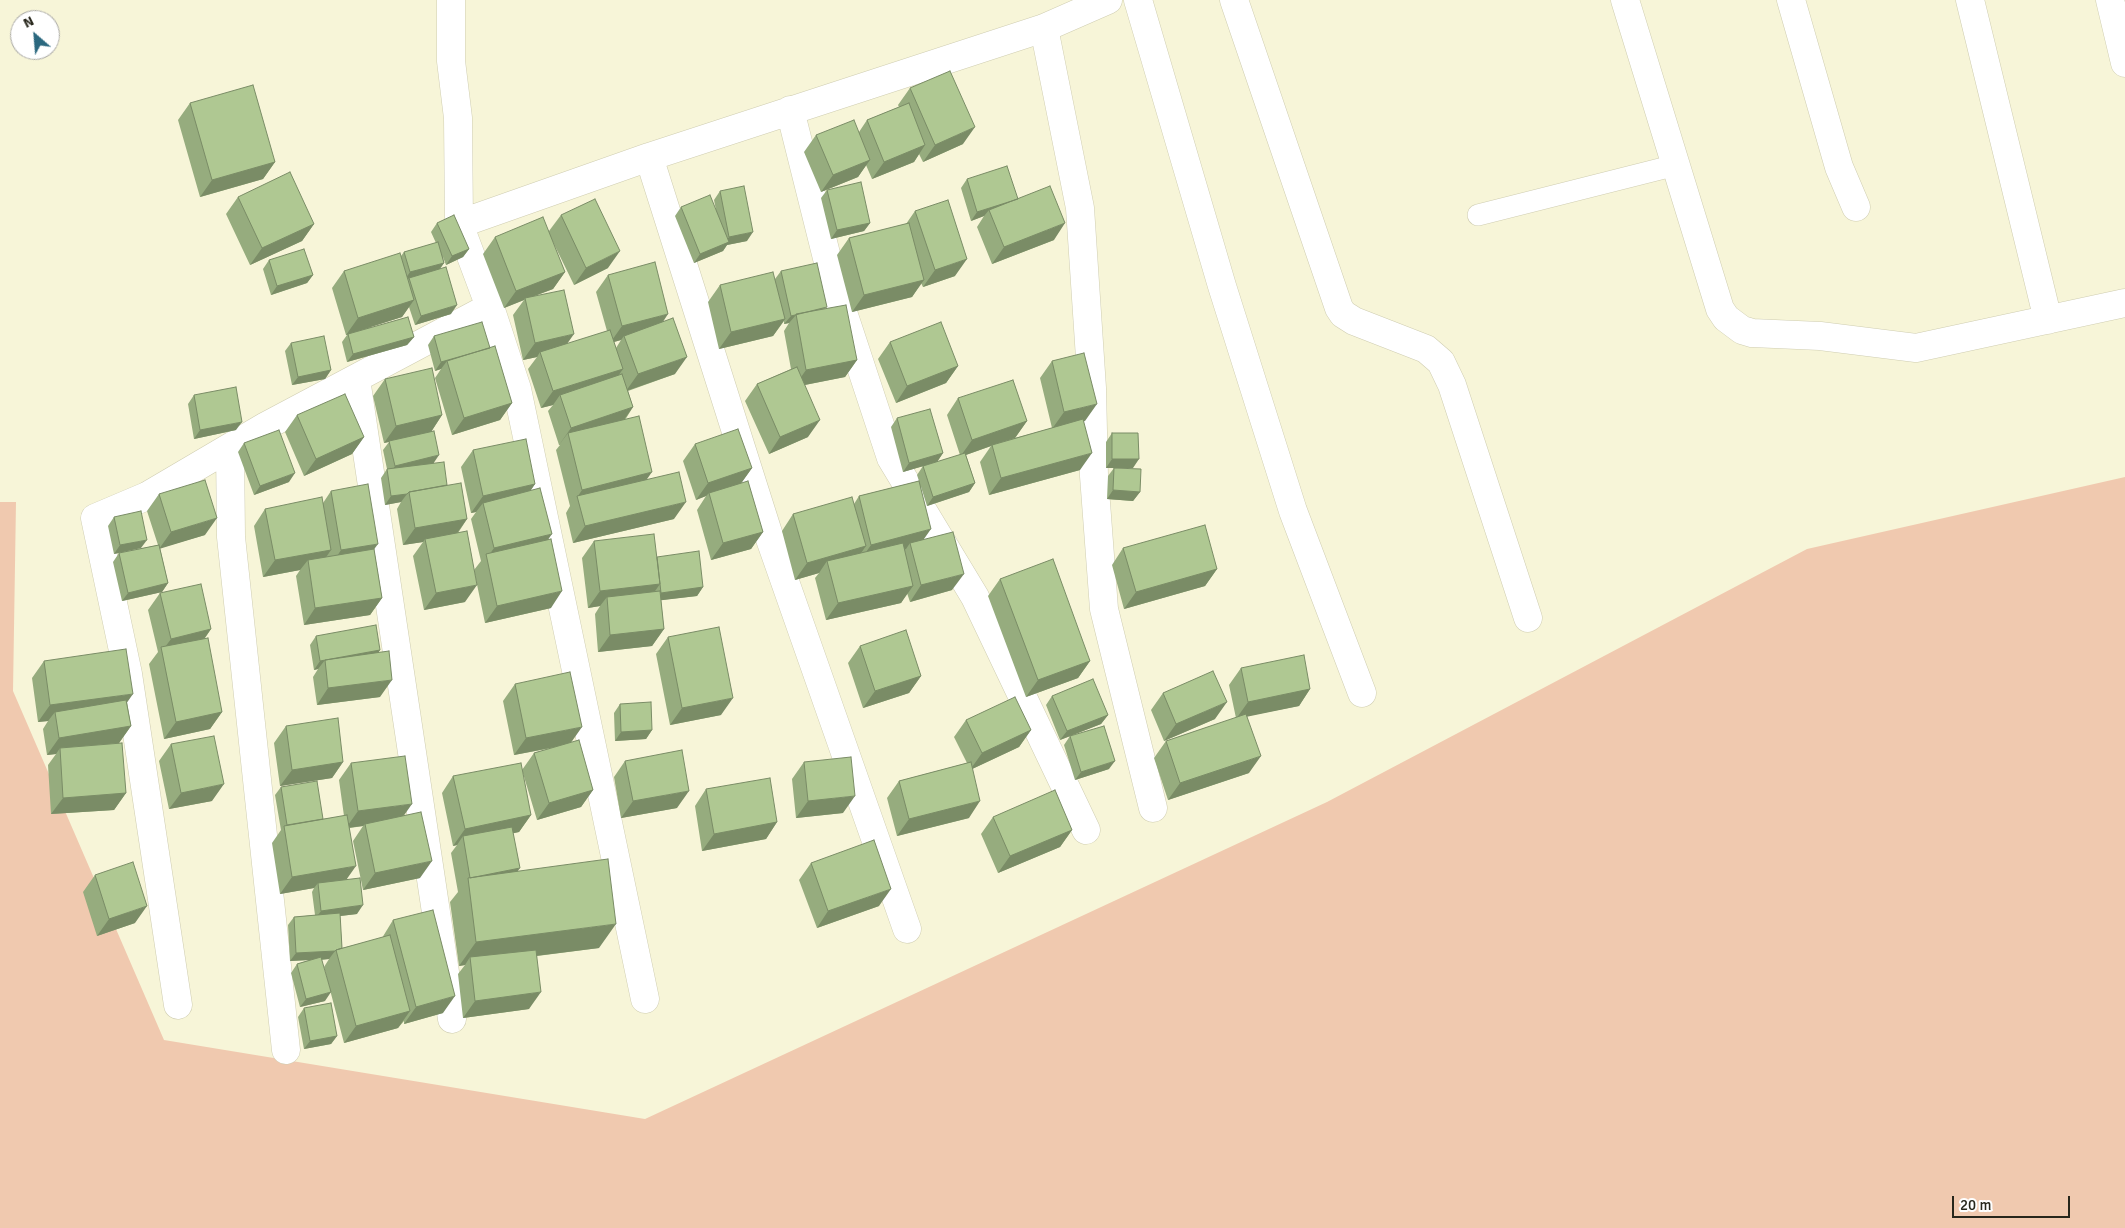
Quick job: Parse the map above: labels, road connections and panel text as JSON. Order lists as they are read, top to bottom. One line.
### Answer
{"scale_bar":"20 m","north":"top left"}
